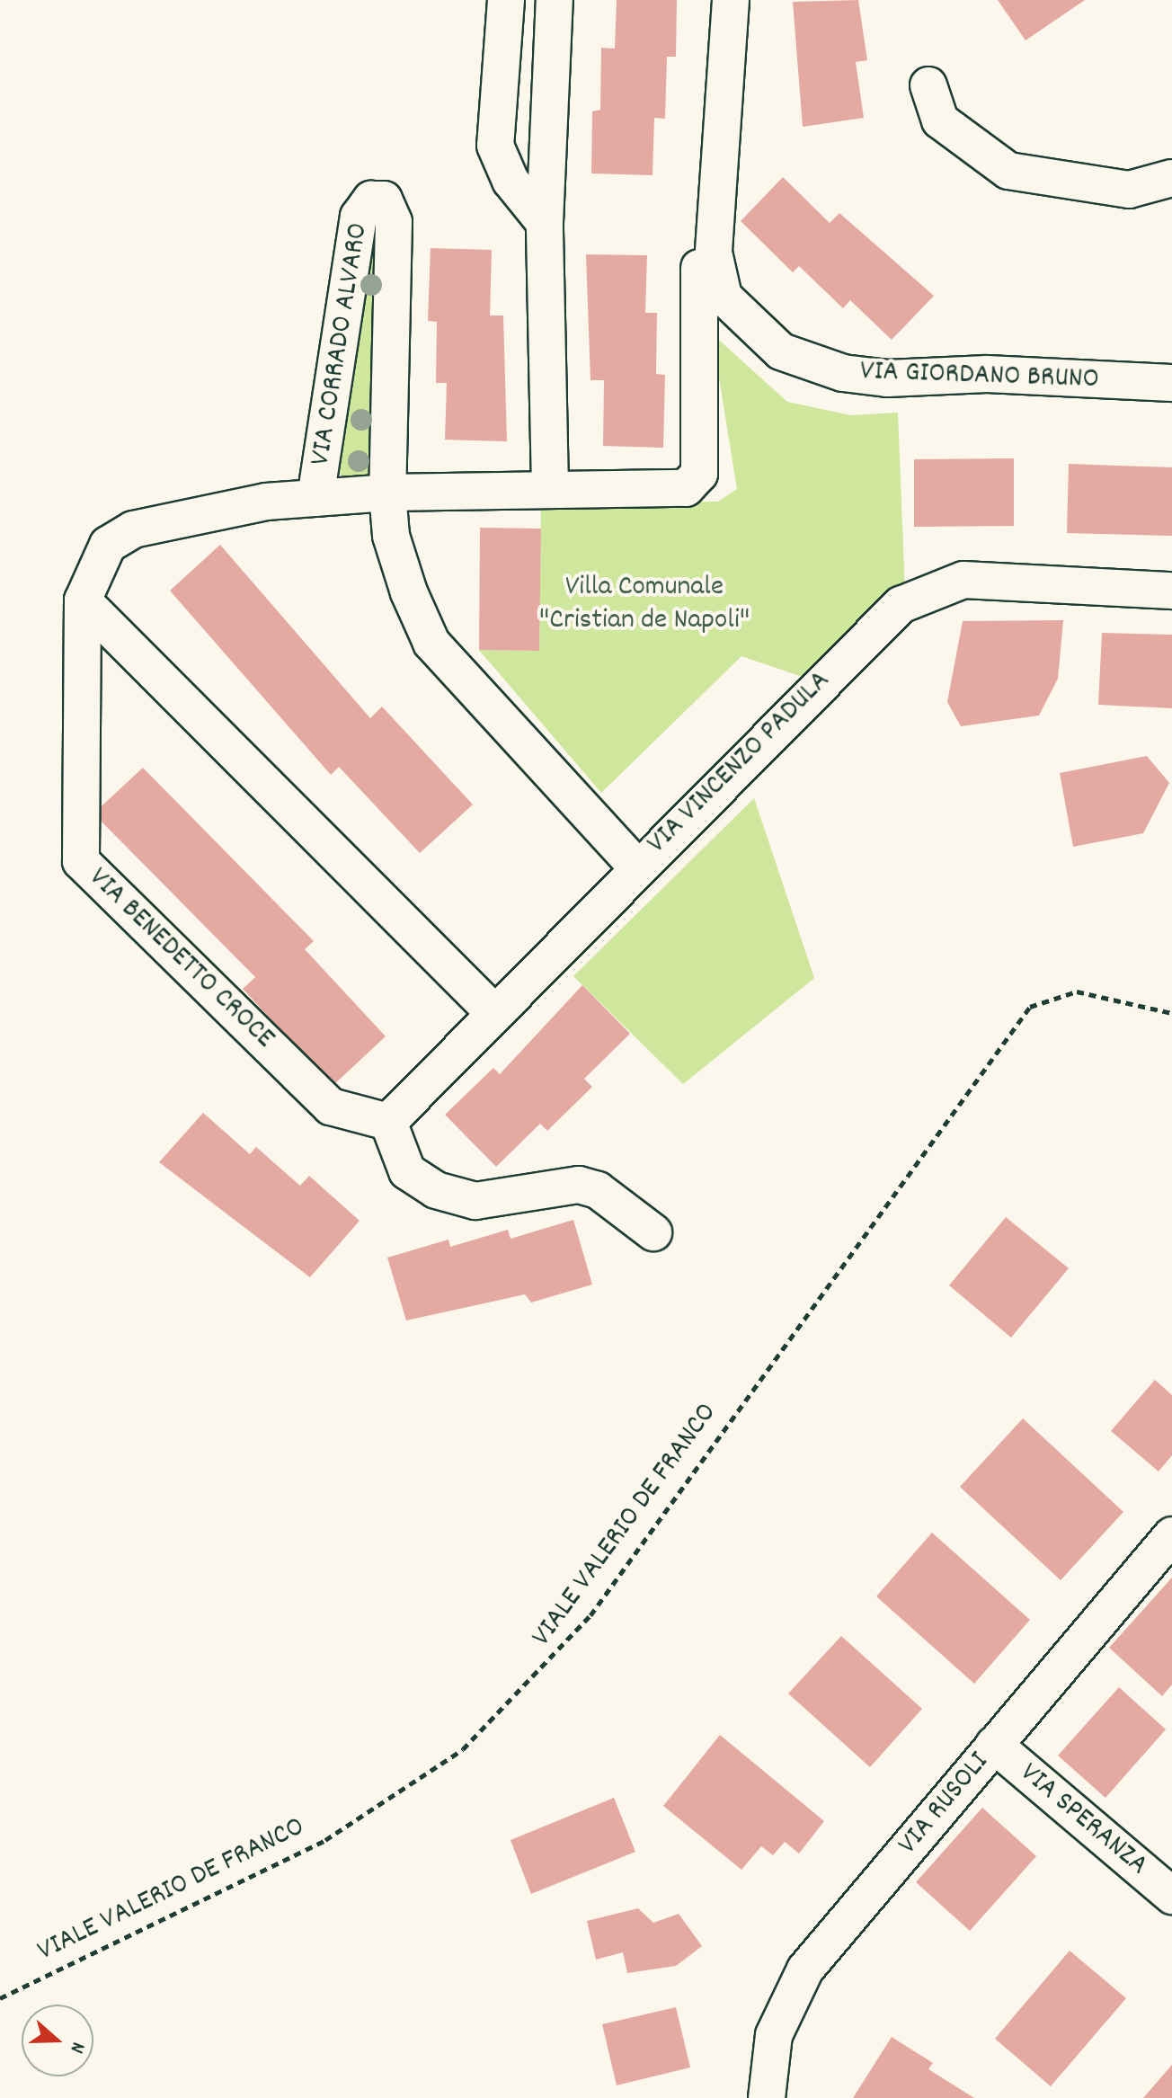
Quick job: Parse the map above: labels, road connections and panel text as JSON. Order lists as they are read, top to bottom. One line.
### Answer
{"streets":{"street":["VIA CORRADO ALVARO","VIA GIORDANO BRUNO","VIA VINCENZO PADULA","VIA BENEDETTO CROCE","VIA RUSOLI","VIA SPERANZA"],"path":["VIALE VALERIO DE FRANCO"]},"crossings":[["VIA CORRADO ALVARO","VIA BENEDETTO CROCE"],["VIA VINCENZO PADULA","VIA BENEDETTO CROCE"],["VIA RUSOLI","VIA SPERANZA"]],"parks":["Villa Comunale \"Cristian de Napoli\""],"north":"right"}
